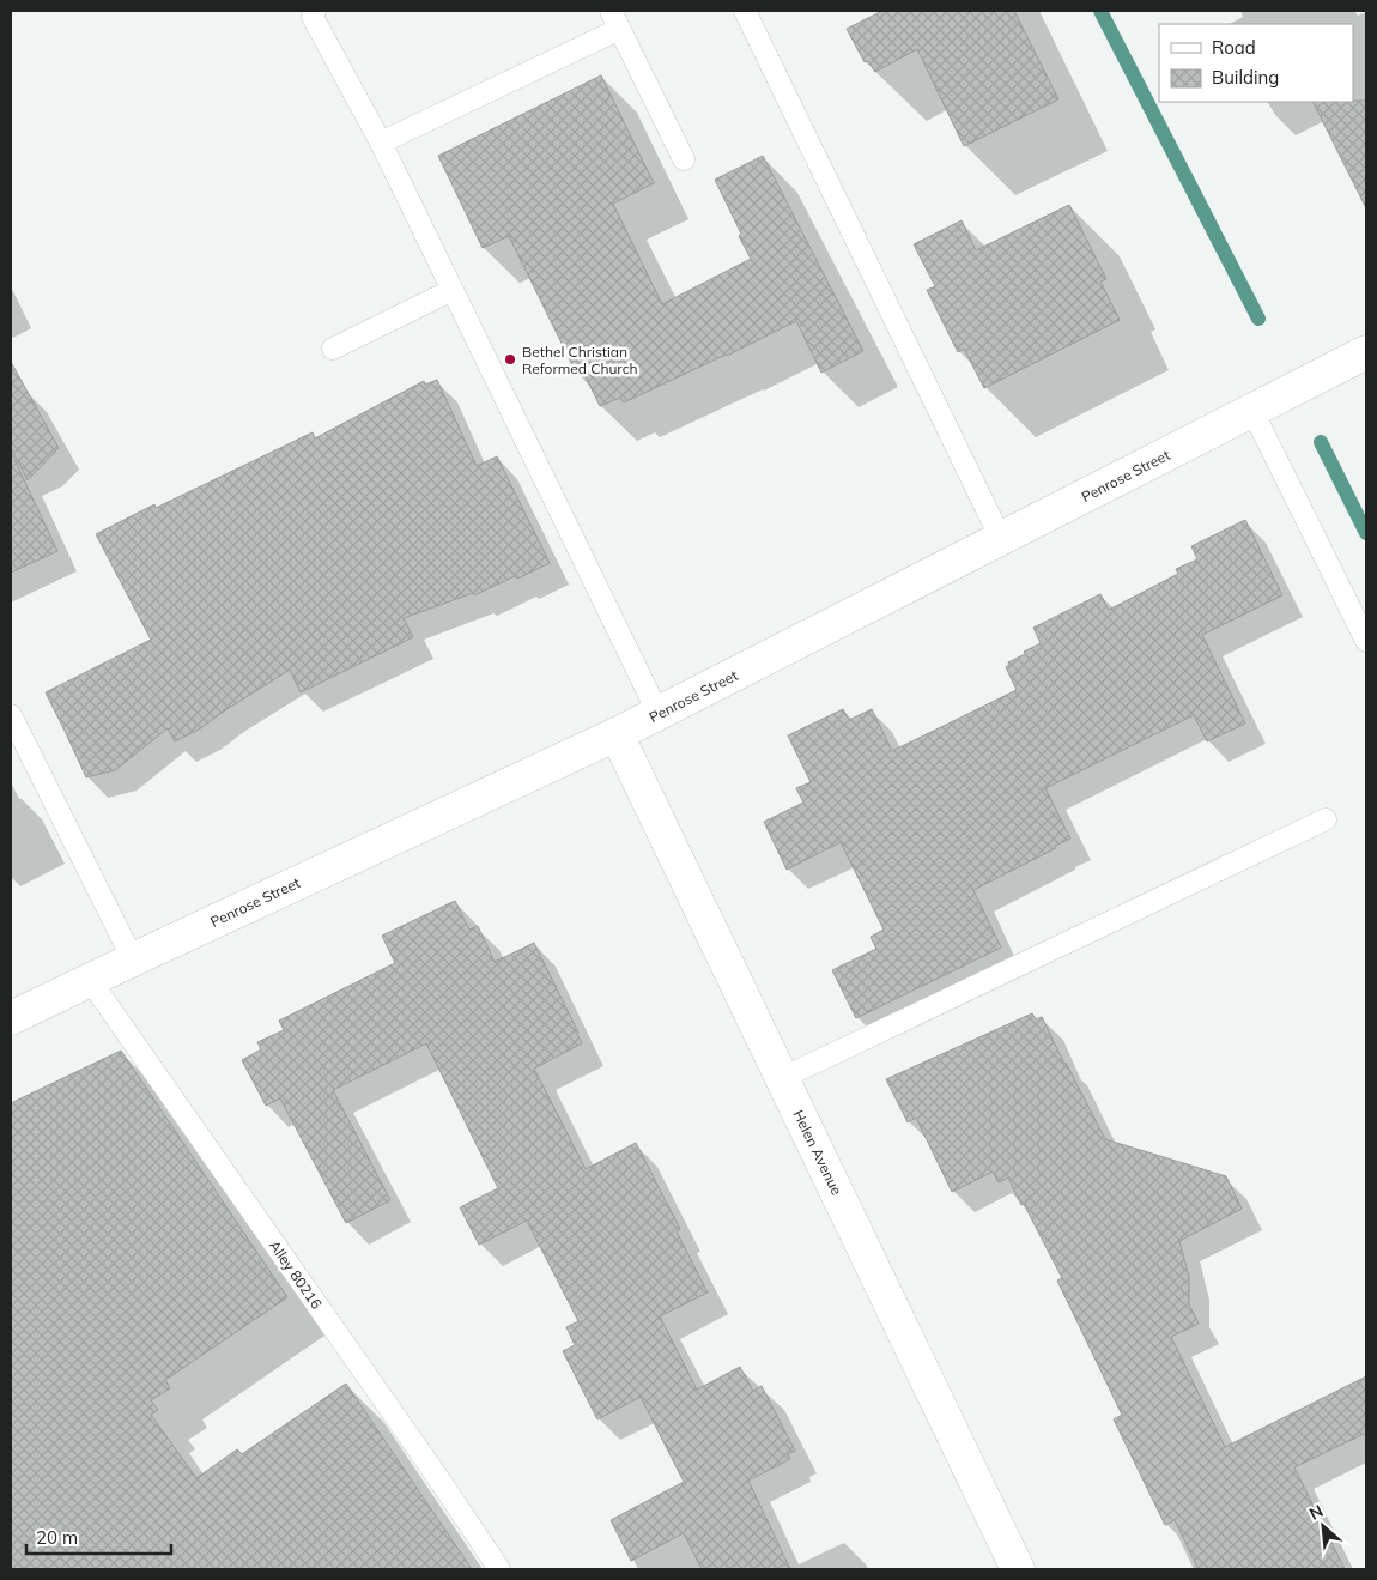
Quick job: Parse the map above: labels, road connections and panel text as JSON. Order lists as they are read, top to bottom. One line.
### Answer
{"streets":{"street":["Penrose Street","Helen Avenue"],"lane":["Alley 80216"]},"crossings":[["Penrose Street","Helen Avenue"],["Penrose Street","Alley 80216"]],"places":["Bethel Christian Reformed Church"],"legend":["Road","Building"],"scale_bar":"20 m","north":"top left"}
